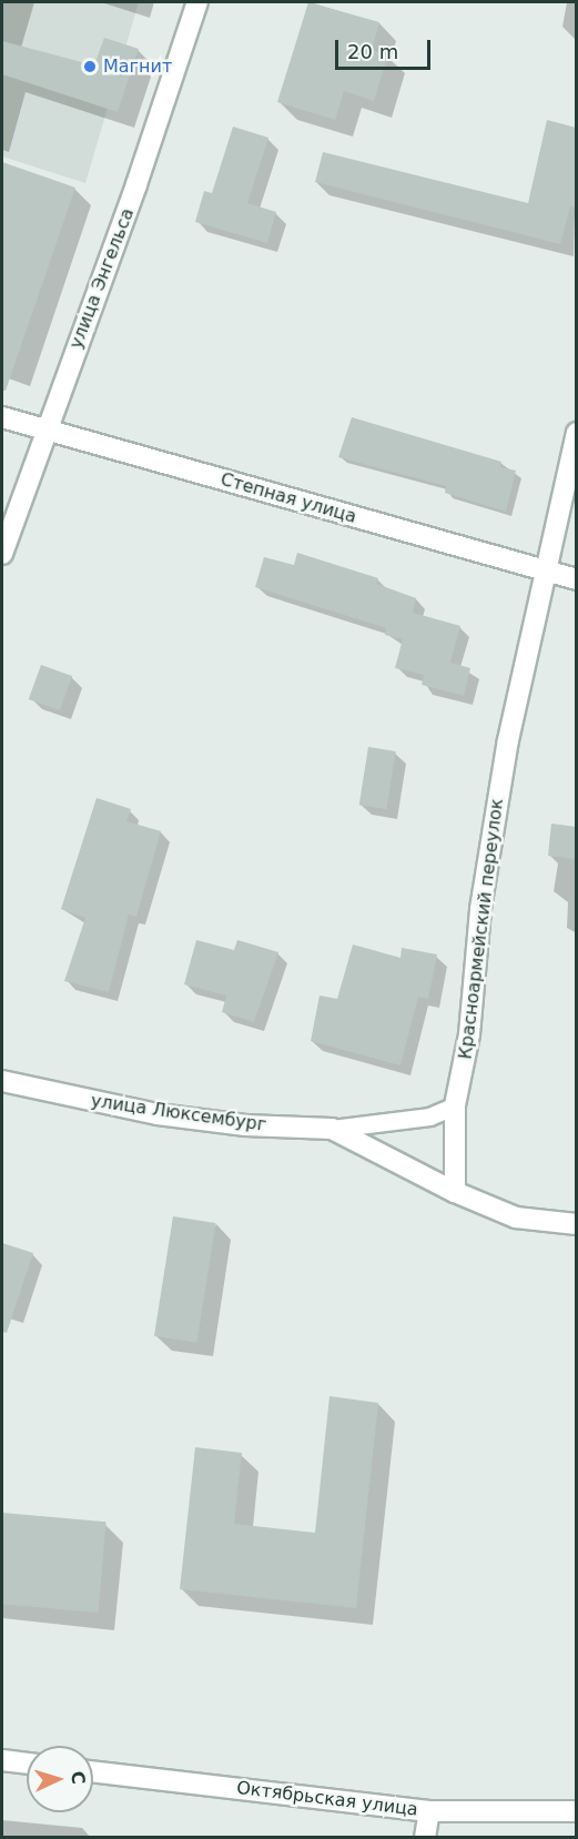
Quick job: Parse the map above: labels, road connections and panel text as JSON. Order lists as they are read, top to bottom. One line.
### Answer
{"streets":{"street":["улица Энгельса","Степная улица","Красноармейский переулок","улица Люксембург","Октябрьская улица"]},"crossings":[["улица Энгельса","Степная улица"],["Степная улица","Красноармейский переулок"],["Красноармейский переулок","улица Люксембург"]],"places":["Магнит"],"scale_bar":"20 m","north":"right"}
